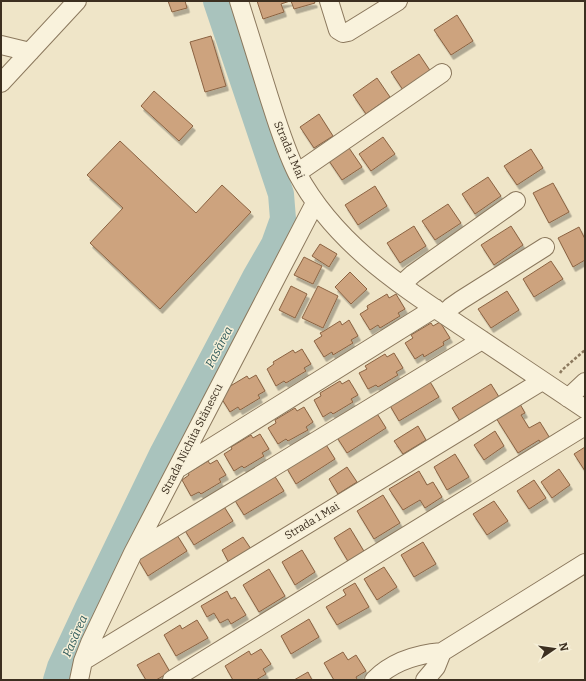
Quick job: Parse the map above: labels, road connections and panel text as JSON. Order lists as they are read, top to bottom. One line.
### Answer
{"streets":{"street":["Strada 1 Mai","Strada Nichita Stănescu"]},"crossings":[["Strada 1 Mai","Strada Nichita Stănescu"]],"water":["Pasărea"],"north":"right"}
